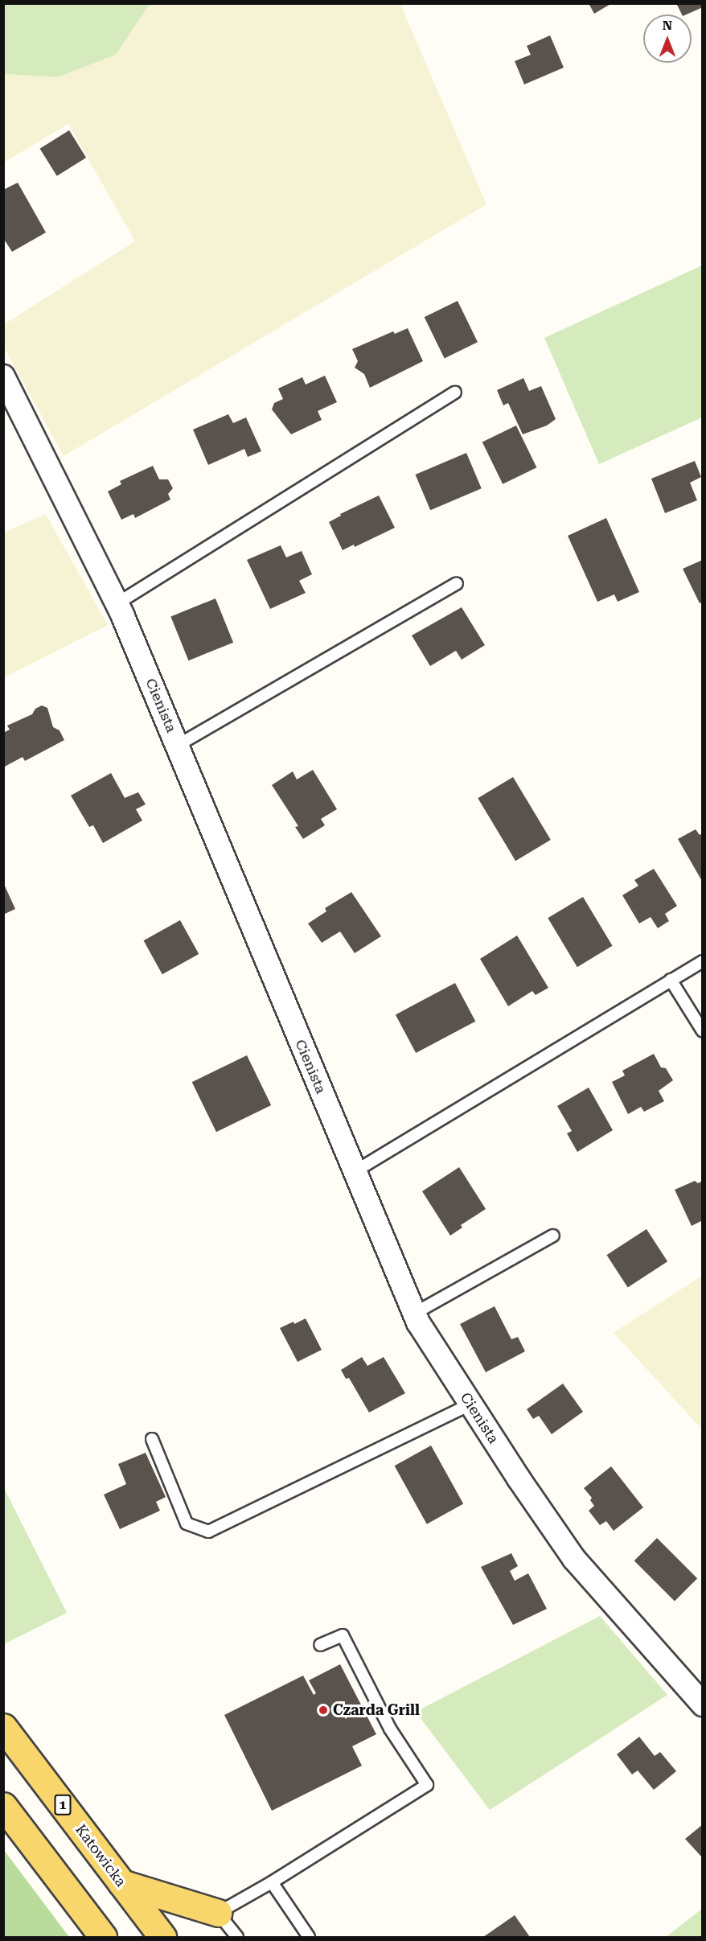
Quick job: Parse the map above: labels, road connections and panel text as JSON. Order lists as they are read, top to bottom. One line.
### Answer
{"streets":{"main road":["1","Katowicka"],"street":["Cienista"]},"places":["Czarda Grill"],"north":"top"}
